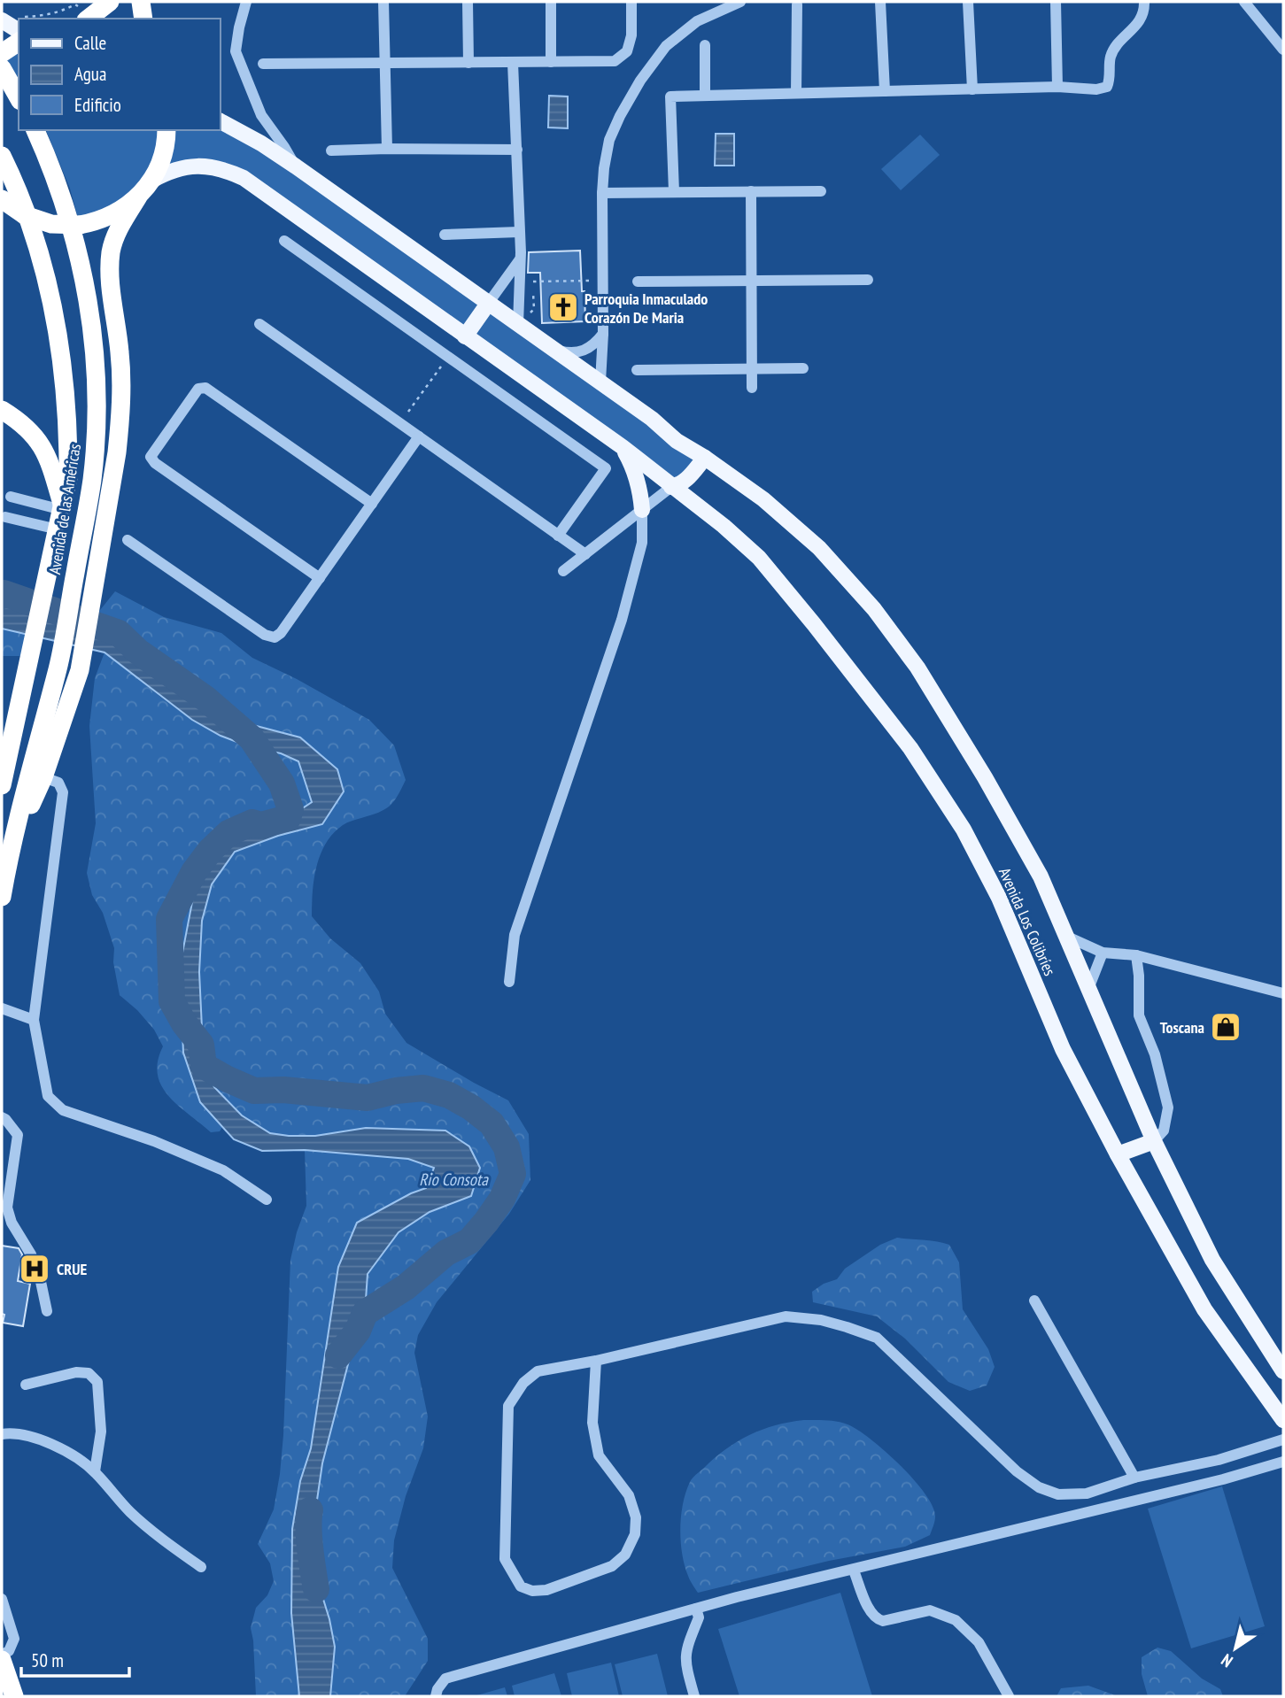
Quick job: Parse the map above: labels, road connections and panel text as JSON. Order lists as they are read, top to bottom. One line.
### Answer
{"streets":{"highway":["Avenida de las Américas"],"main road":["Avenida Los Colibríes"]},"water":["Rio Consota"],"places":{"church":["Parroquia Inmaculado Corazón De Maria"],"shop":["Toscana"],"hospital":["CRUE"]},"legend":["Calle","Agua","Edificio"],"scale_bar":"50 m","north":"bottom left"}
